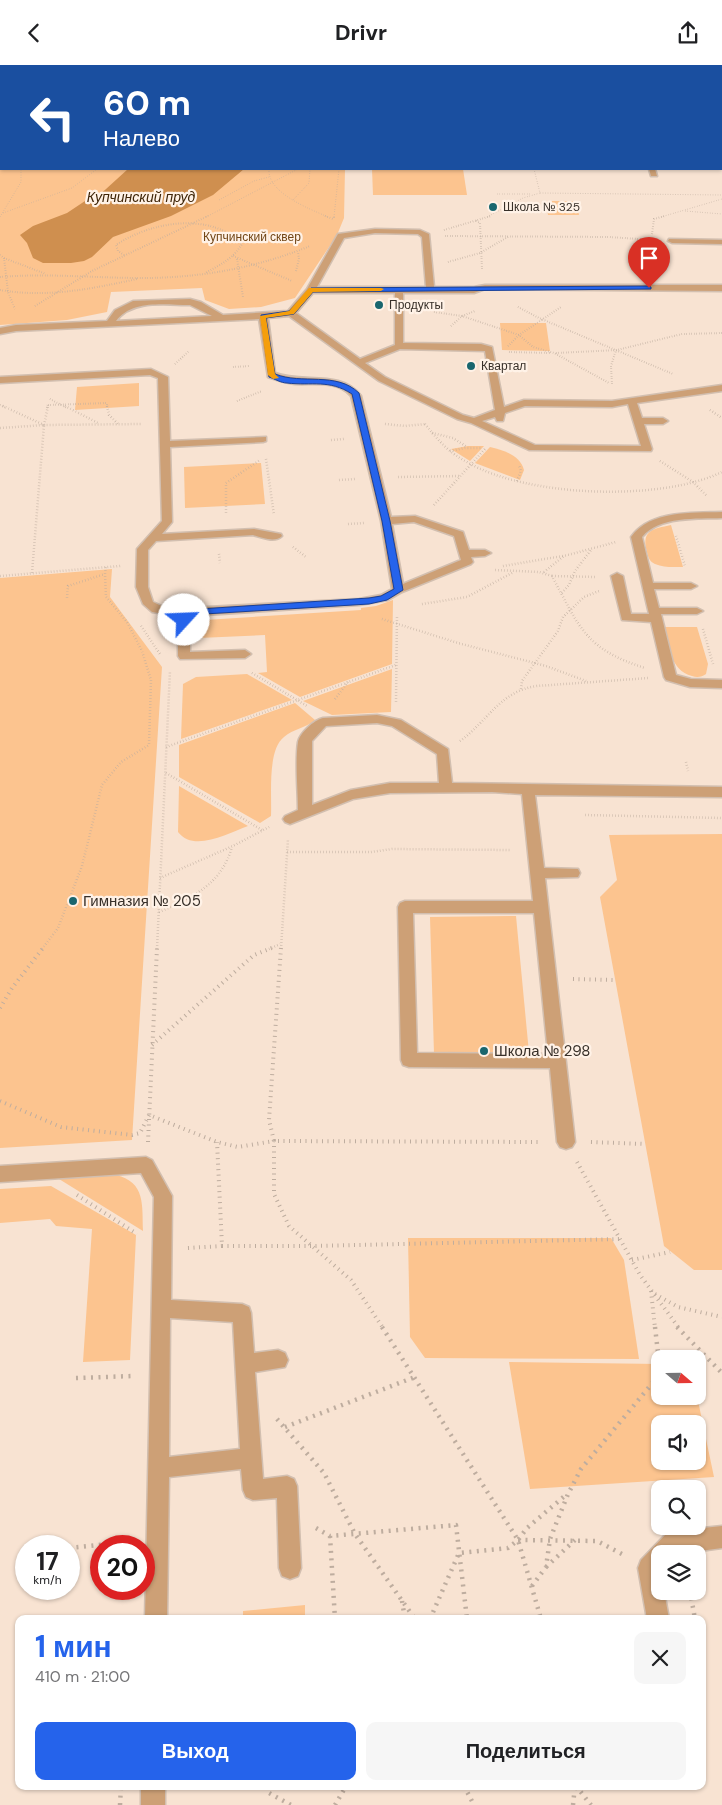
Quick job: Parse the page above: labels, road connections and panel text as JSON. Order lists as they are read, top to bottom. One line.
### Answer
{"water":["Купчинский пруд"],"parks":["Купчинский сквер"],"places":["Школа № 325","Продукты","Квартал","Гимназия № 205","Школа № 298"],"north":"right","page":{"header":"Drivr","turn":["60 m","Налево"],"speed":"17 km/h","limit":"20","heading":["1 мин","410 m · 21:00"],"buttons":["Выход","Поделиться"]}}
